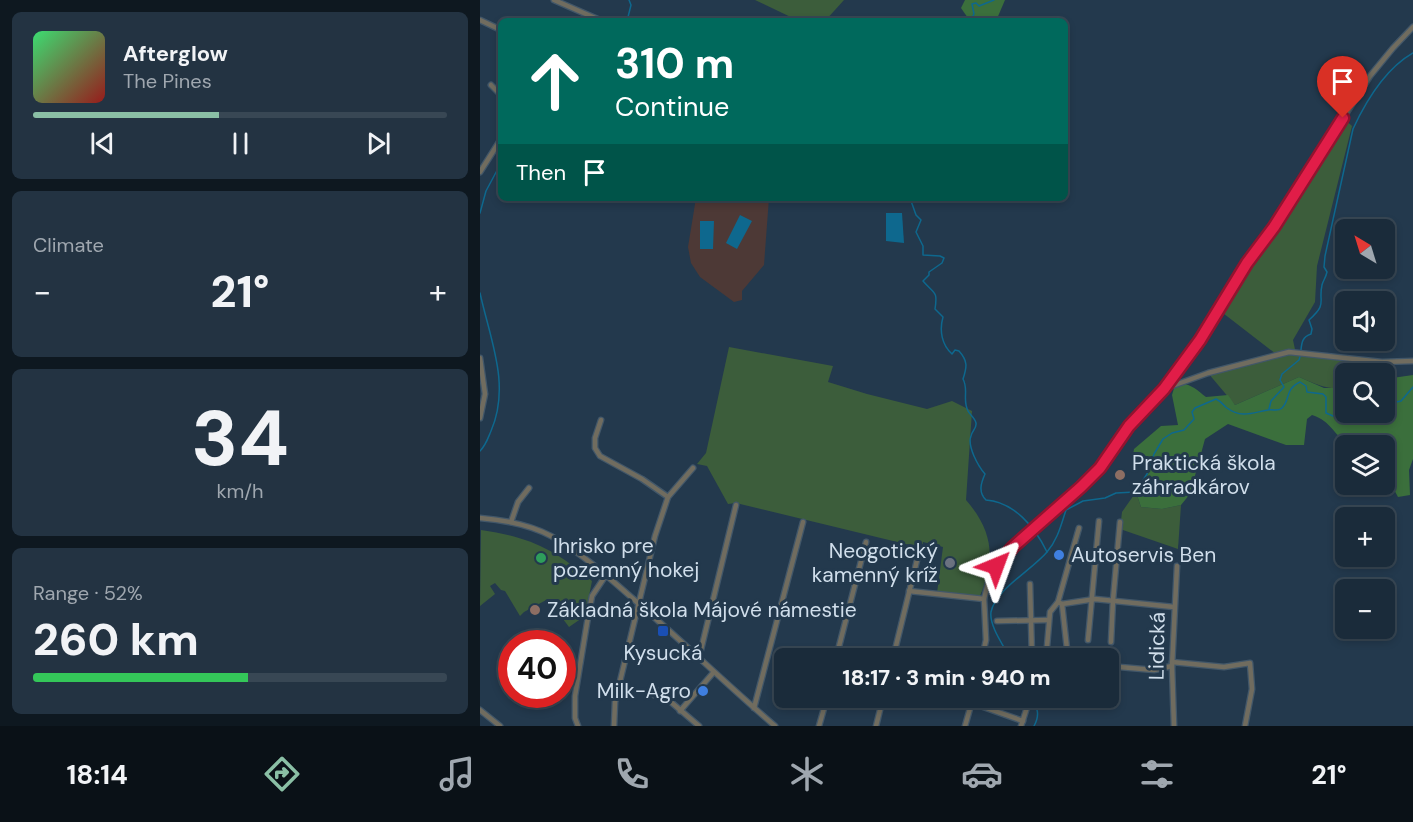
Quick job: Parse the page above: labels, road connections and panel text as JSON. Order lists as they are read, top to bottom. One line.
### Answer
{"streets":{"street":["Lidická"]},"places":{"other":["Praktická škola záhradkárov","Autoservis Ben","Ihrisko pre pozemný hokej","Neogotický kamenný kríž","Základná škola Májové námestie","Milk-Agro"],"transit":["Kysucká"]},"north":"top left","page":{"turn":["310 m","Continue"],"song":["Afterglow","The Pines"],"then":"Then","tile":["Climate",["34","km/h"],["Range · 52%","260 km"]],"map_buttons":["+","−"],"heat":["−","21°","+"],"limit":"40","trip":"18:17 · 3 min · 940 m","tabs":["18:14","21°"]}}
